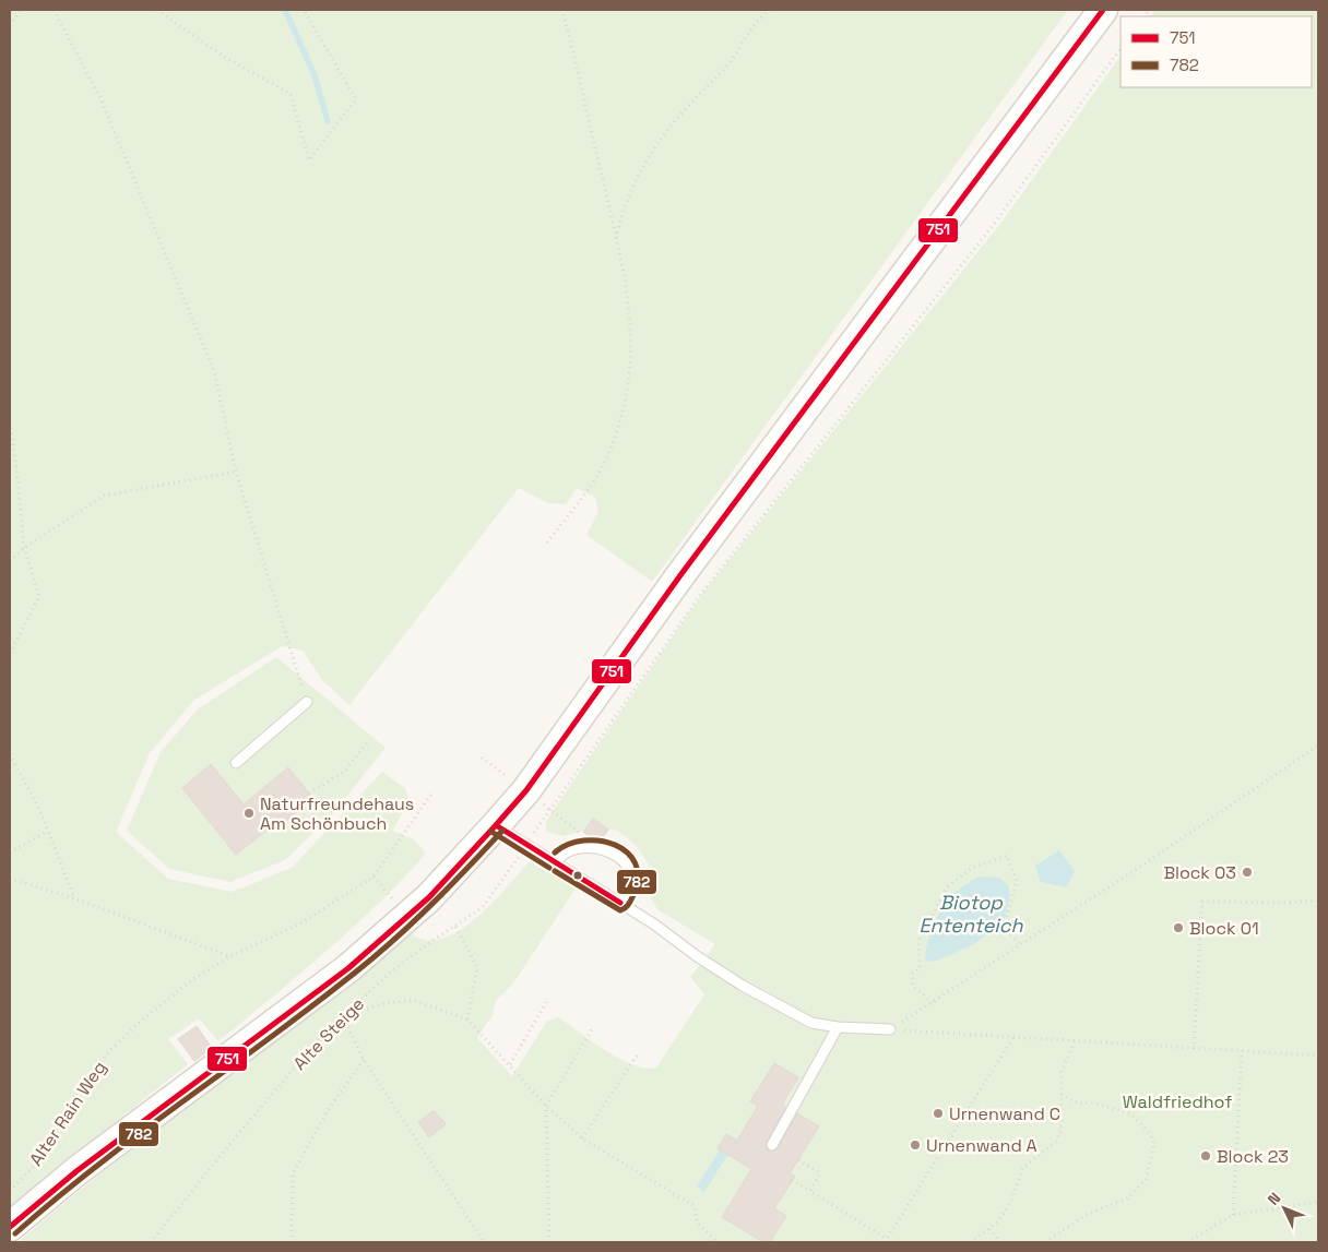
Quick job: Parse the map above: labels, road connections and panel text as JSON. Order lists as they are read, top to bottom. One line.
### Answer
{"streets":{"path":["Alte Steige","Alter Rain Weg"]},"water":["Biotop Ententeich"],"parks":["Waldfriedhof"],"places":["Naturfreundehaus Am Schönbuch","Block 03","Block 01","Urnenwand C","Urnenwand A","Block 23"],"lines":["transit line 751","transit line 782"],"legend":["751","782"],"north":"top left"}
